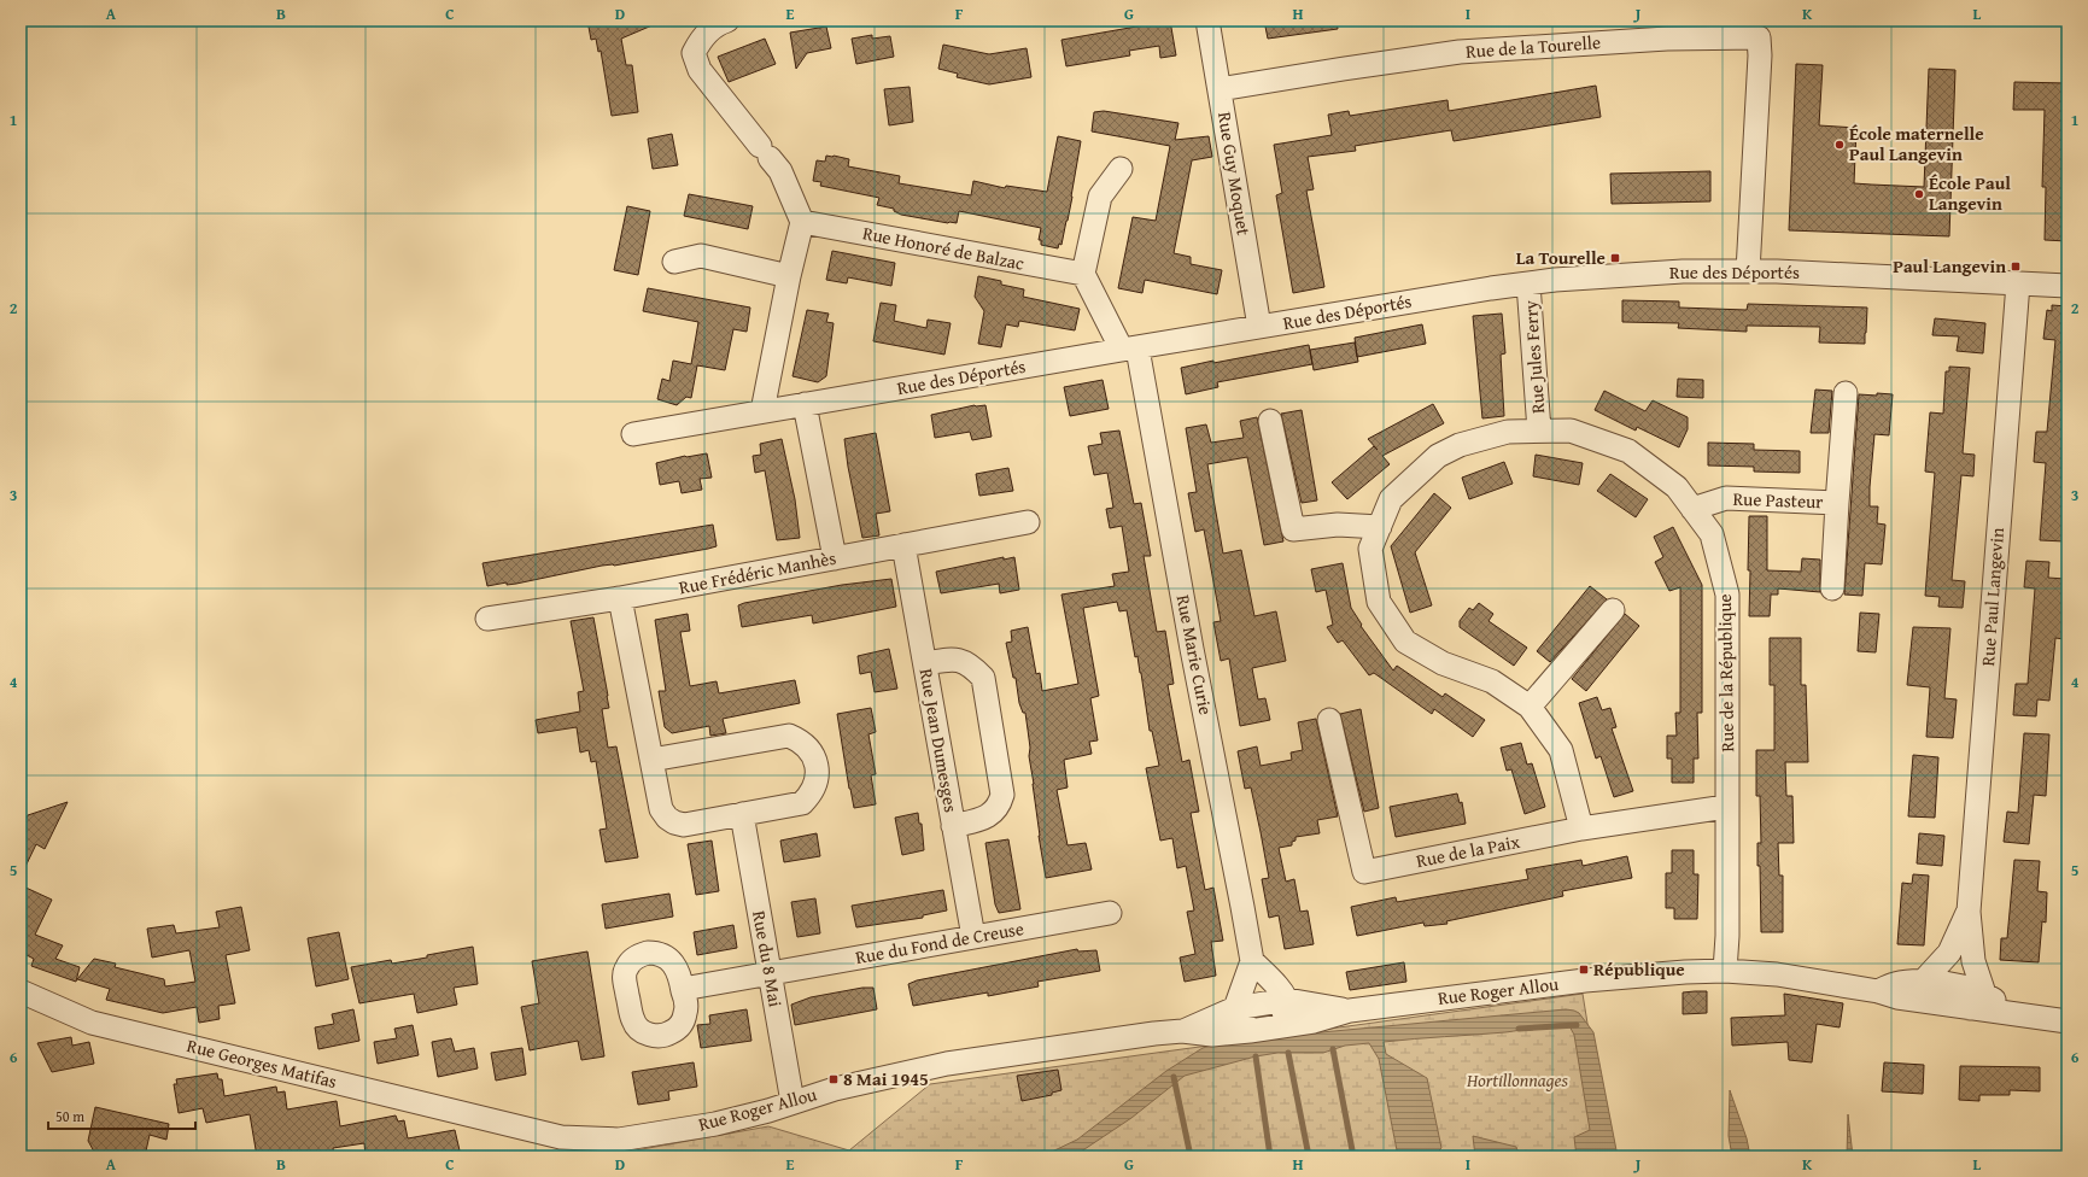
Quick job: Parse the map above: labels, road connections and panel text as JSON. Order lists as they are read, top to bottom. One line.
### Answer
{"streets":{"street":["Rue de la Tourelle","Rue Guy Moquet","Rue Honoré de Balzac","Rue des Déportés","Rue Jules Ferry","Rue Pasteur","Rue Frédéric Manhès","Rue Paul Langevin","Rue Marie Curie","Rue de la République","Rue Jean Dumesges","Rue de la Paix","Rue du Fond de Creuse","Rue du 8 Mai","Rue Roger Allou","Rue Georges Matifas"]},"crossings":[["Rue de la Tourelle","Rue Guy Moquet"],["Rue de la Tourelle","Rue des Déportés"],["Rue Guy Moquet","Rue des Déportés"],["Rue des Déportés","Rue Jules Ferry"],["Rue des Déportés","Rue Paul Langevin"],["Rue des Déportés","Rue Marie Curie"],["Rue Jules Ferry","Rue de la République"],["Rue Pasteur","Rue de la République"],["Rue Frédéric Manhès","Rue Jean Dumesges"],["Rue de la République","Rue de la Paix"],["Rue de la République","Rue Roger Allou"],["Rue Jean Dumesges","Rue du Fond de Creuse"],["Rue du Fond de Creuse","Rue du 8 Mai"],["Rue du 8 Mai","Rue Roger Allou"],["Rue Roger Allou","Rue Georges Matifas"]],"parks":["Hortillonnages"],"places":{"other":["École maternelle Paul Langevin","École Paul Langevin"],"transit":["La Tourelle","Paul Langevin","République","8 Mai 1945"]},"scale_bar":"50 m","grid":{"columns":["A","B","C","D","E","F","G","H","I","J","K","L"],"rows":["1","2","3","4","5","6"]}}
